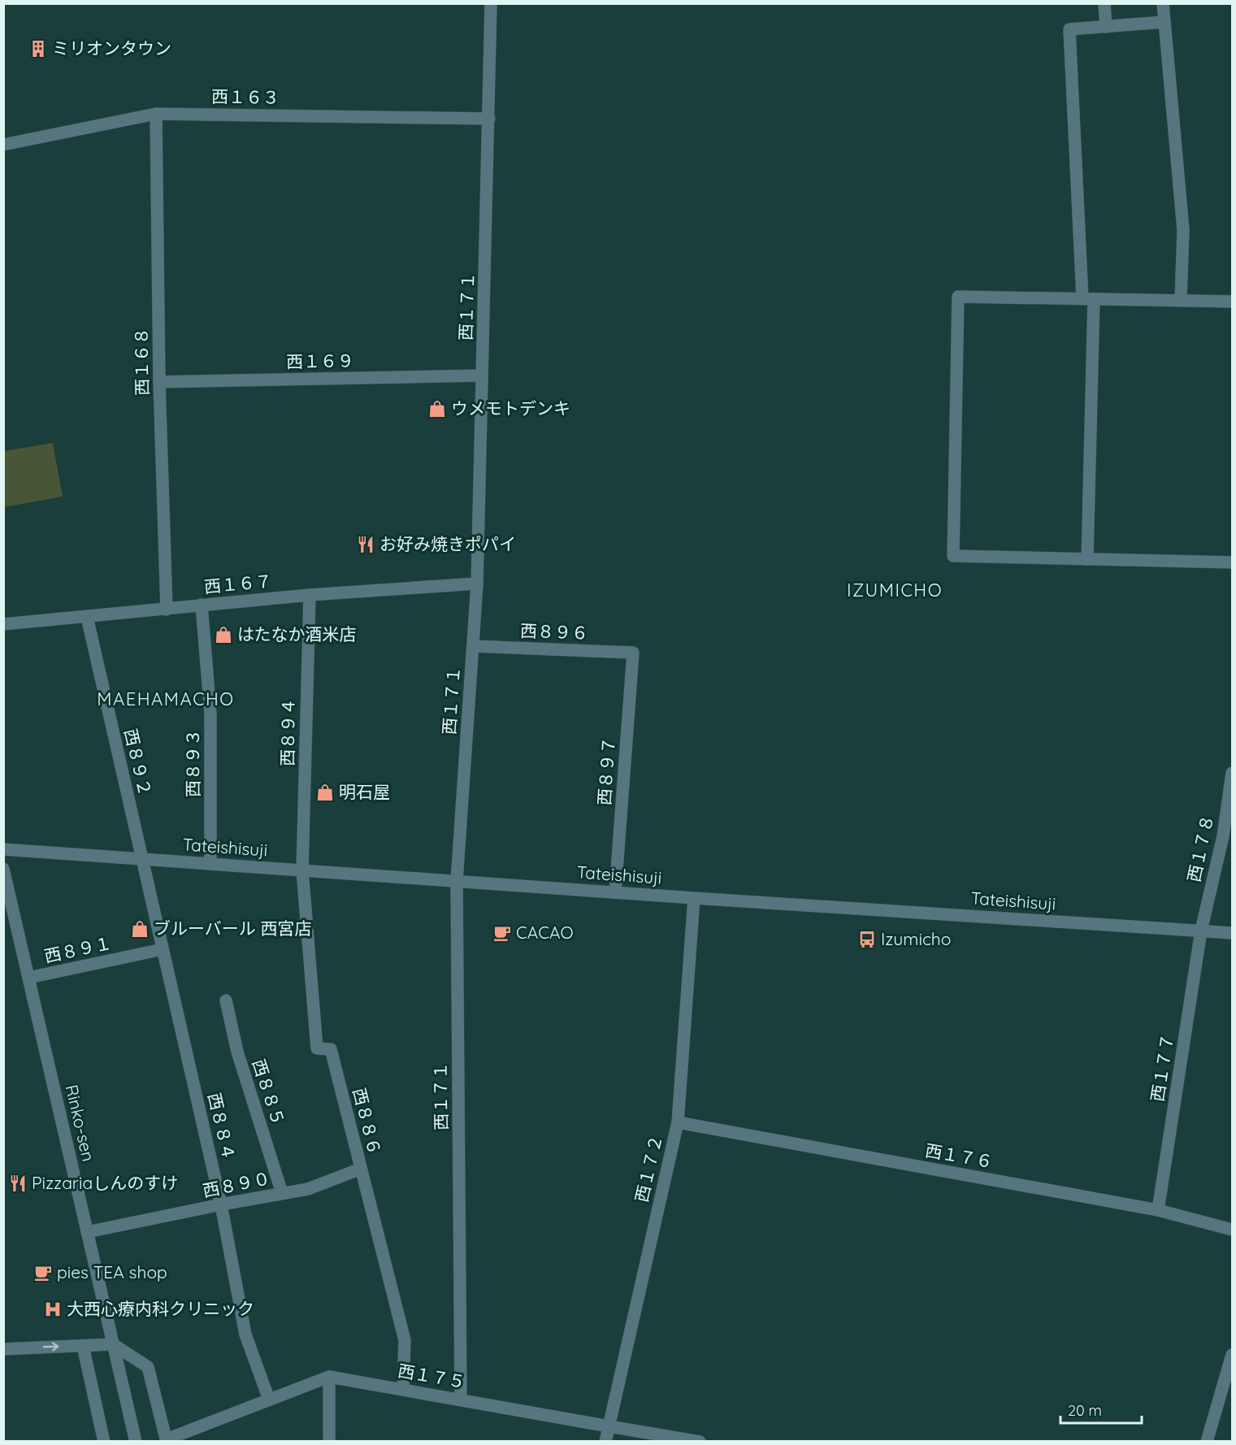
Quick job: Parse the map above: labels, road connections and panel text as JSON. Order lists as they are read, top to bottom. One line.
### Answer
{"streets":{"street":["西１６３","西１７１","西１６８","西１６９","西１６７","西８９６","西８９４","西８９２","西８９３","西８９７","Tateishisuji","西１７８","西８９１","西１７７","西８８５","西８８６","Rinko-sen","西８８４","西１７６","西１７２","西８９０","西１７５"]},"crossings":[["西１６３","西１７１"],["西１６３","西１６８"],["西１７１","西１６９"],["西１７１","西１６７"],["西１７１","西８９６"],["西１７１","Tateishisuji"],["西１７１","西１７５"],["西１６８","西１６９"],["西１６８","西１６７"],["西１６７","西８９４"],["西１６７","西８９２"],["西１６７","西８９３"],["西８９６","西８９７"],["西８９４","Tateishisuji"],["西８９４","西８８６"],["西８９２","Tateishisuji"],["西８９２","西８８４"],["西８９３","Tateishisuji"],["西８９７","Tateishisuji"],["Tateishisuji","西１７８"],["Tateishisuji","西１７７"],["Tateishisuji","西８８６"],["Tateishisuji","西８８４"],["Tateishisuji","西１７２"],["西１７８","西１７７"],["西８９１","Rinko-sen"],["西８９１","西８８４"],["西１７７","西１７６"],["西８８５","西８９０"],["西８８６","西８９０"],["西８８６","西１７５"],["Rinko-sen","西８９０"],["西８８４","西８９０"],["西１７６","西１７２"],["西１７２","西１７５"]],"districts":["IZUMICHO","MAEHAMACHO"],"places":{"building":["ミリオンタウン"],"shop":["ウメモトデンキ","はたなか酒米店","明石屋","ブルーバール 西宮店"],"restaurant":["お好み焼きポパイ","Pizzariaしんのすけ"],"cafe":["CACAO","pies TEA shop"],"bus stop":["Izumicho"],"hospital":["大西心療内科クリニック"]},"scale_bar":"20 m"}
